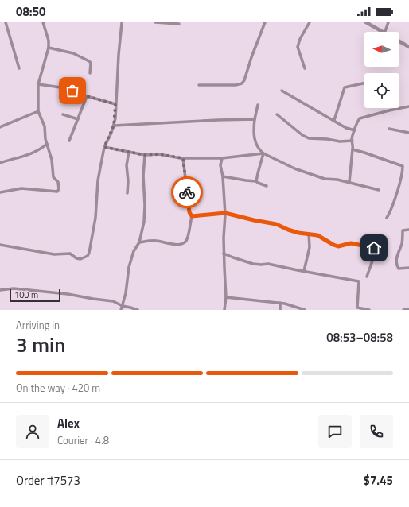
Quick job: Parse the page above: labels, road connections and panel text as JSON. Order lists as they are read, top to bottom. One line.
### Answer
{"scale_bar":"100 m","north":"left","page":{"status":"08:50","scale":"100 m","heading":["3 min","Arriving in","08:53–08:58"],"panel":["Alex","Courier · 4.8","Order #7573","$7.45"],"bar":"On the way · 420 m"}}
